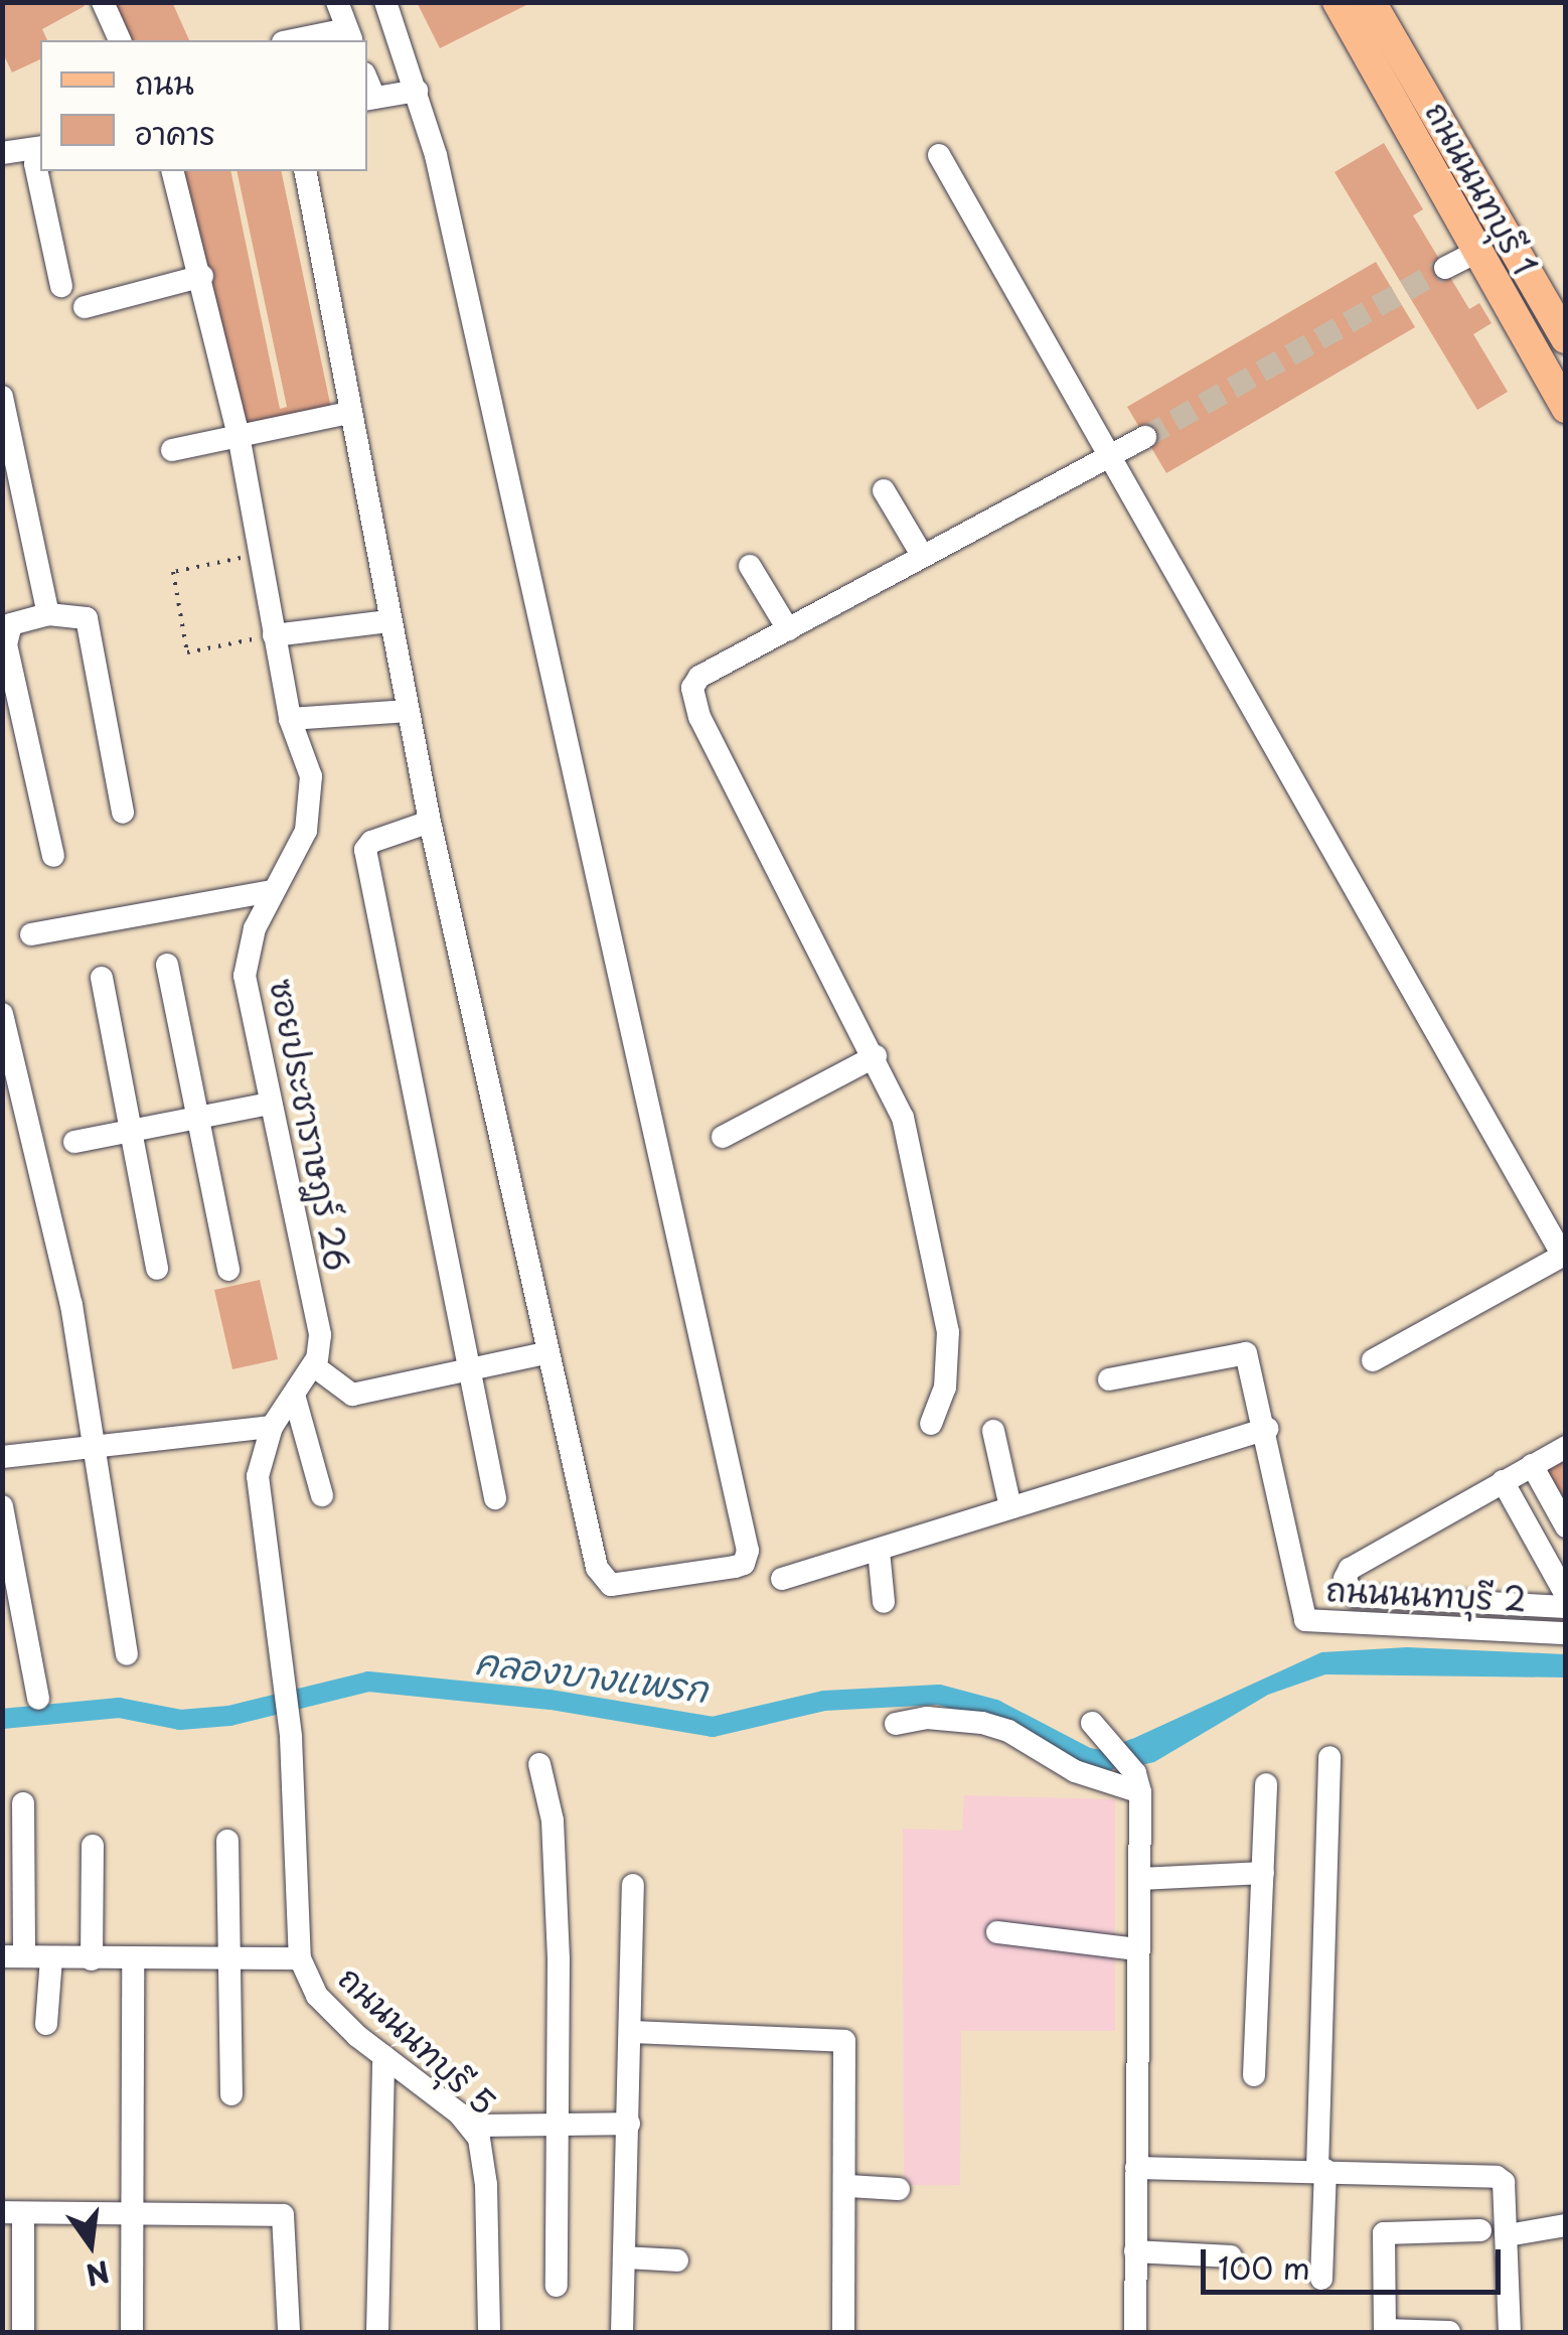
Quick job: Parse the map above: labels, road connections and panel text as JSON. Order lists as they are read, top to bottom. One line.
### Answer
{"streets":{"main road":["ถนนนนทบุรี 1"],"street":["ซอยประชาราษฎร์ 26","ถนนนนทบุรี 2","ถนนนนทบุรี 5"]},"crossings":[["ซอยประชาราษฎร์ 26","ถนนนนทบุรี 5"]],"water":["คลองบางแพรก"],"legend":["ถนน","อาคาร"],"scale_bar":"100 m","north":"bottom"}
